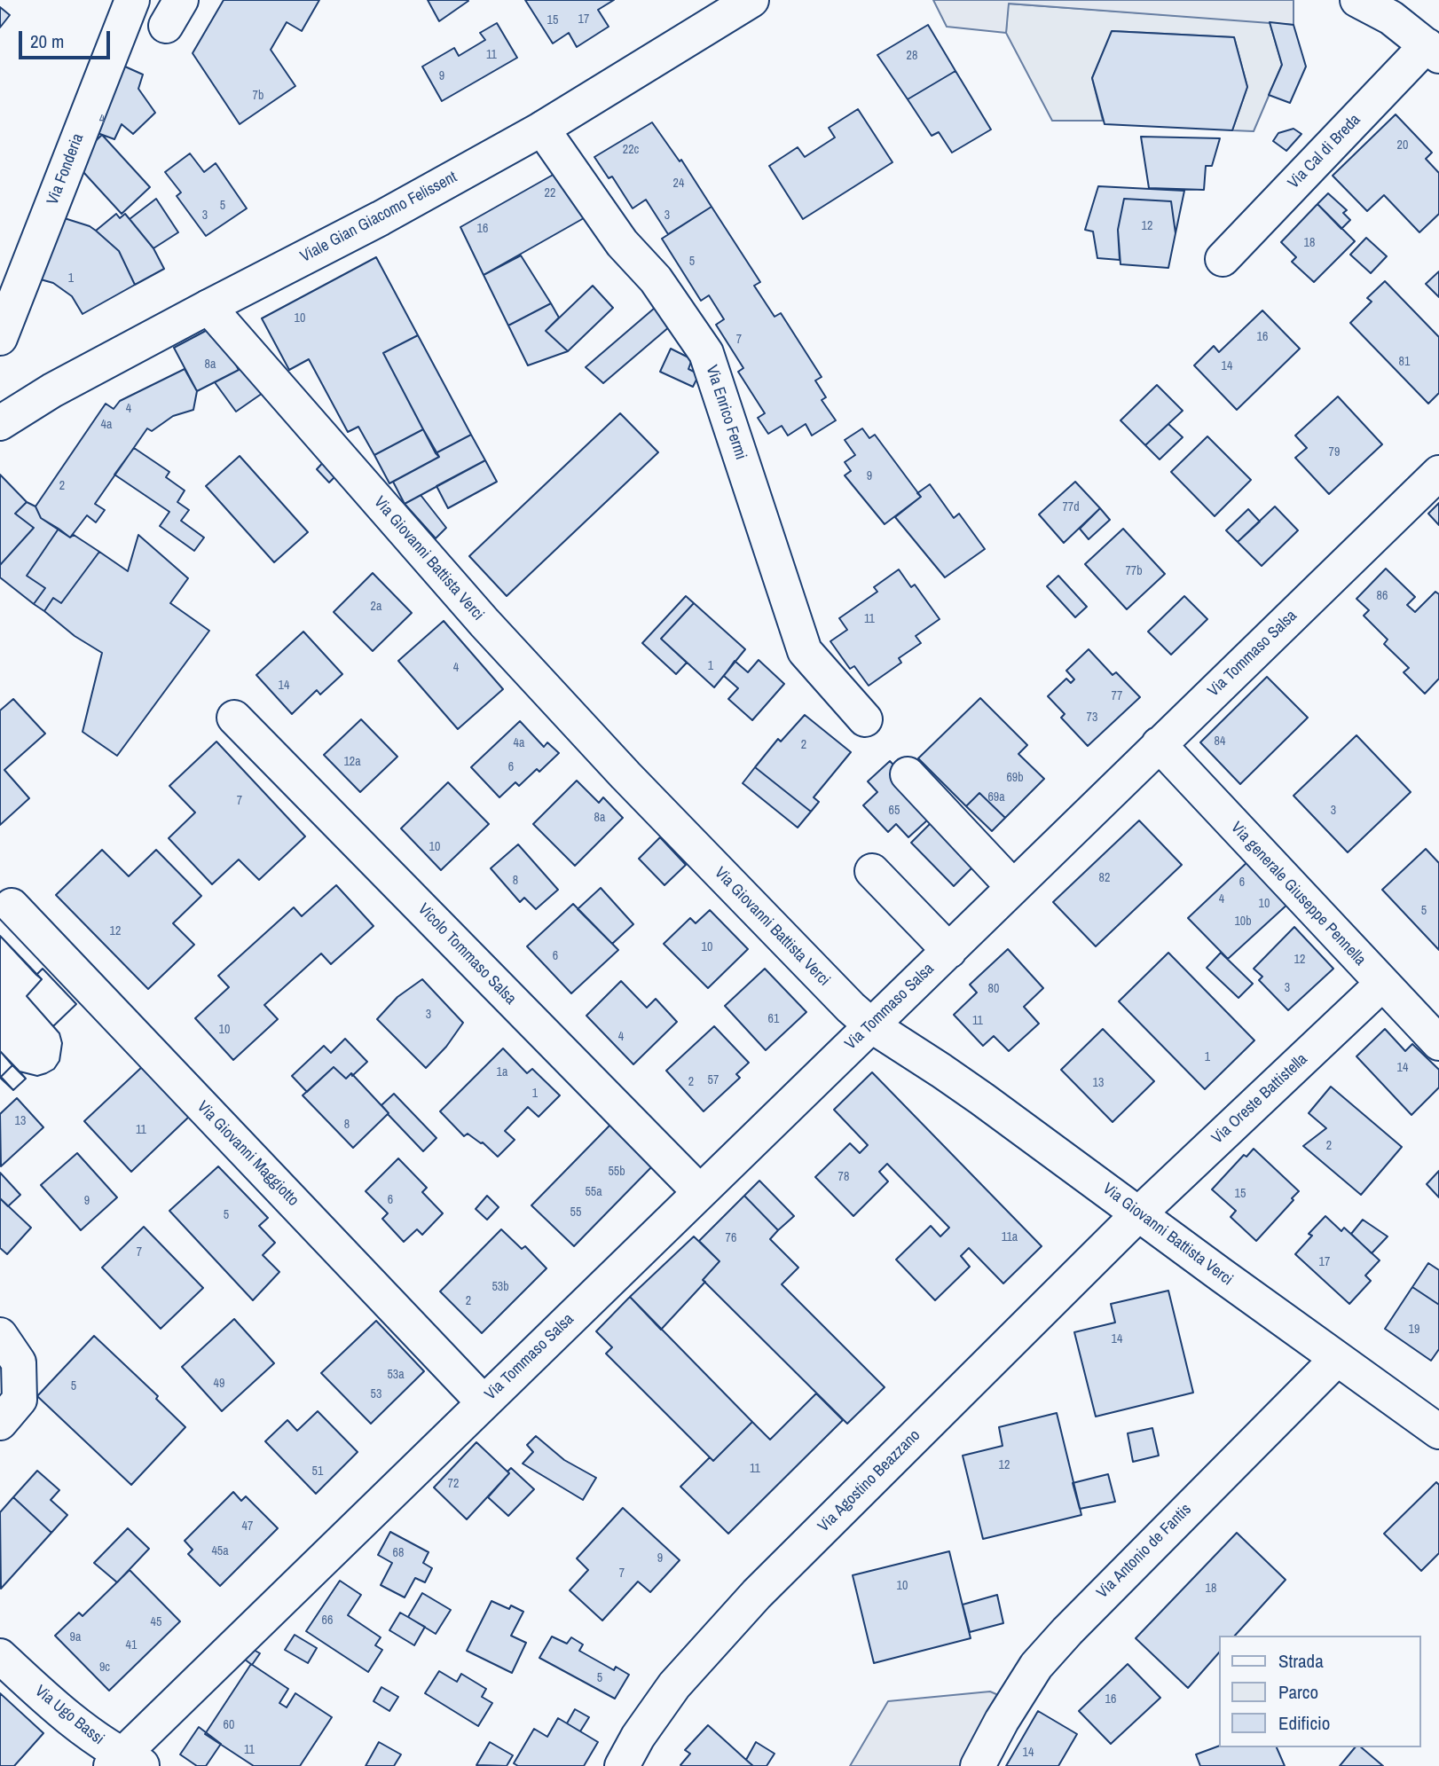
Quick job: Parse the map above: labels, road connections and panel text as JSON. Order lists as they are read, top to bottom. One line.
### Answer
{"streets":{"street":["Via Cal di Breda","Via Fonderia","Viale Gian Giacomo Felissent","Via Enrico Fermi","Via Giovanni Battista Verci","Via Tommaso Salsa","Via generale Giuseppe Pennella","Vicolo Tommaso Salsa","Via Oreste Battistella","Via Giovanni Maggiotto","Via Agostino Beazzano","Via Antonio de Fantis","Via Ugo Bassi"]},"crossings":[["Viale Gian Giacomo Felissent","Via Enrico Fermi"],["Viale Gian Giacomo Felissent","Via Giovanni Battista Verci"],["Via Giovanni Battista Verci","Via Tommaso Salsa"],["Via Giovanni Battista Verci","Via Oreste Battistella"],["Via Giovanni Battista Verci","Via Agostino Beazzano"],["Via Giovanni Battista Verci","Via Antonio de Fantis"],["Via Tommaso Salsa","Via generale Giuseppe Pennella"],["Via Tommaso Salsa","Vicolo Tommaso Salsa"],["Via Tommaso Salsa","Via Giovanni Maggiotto"],["Via Tommaso Salsa","Via Ugo Bassi"],["Via generale Giuseppe Pennella","Via Oreste Battistella"],["Via Oreste Battistella","Via Agostino Beazzano"]],"house_numbers":["17","15","11","28","9","7b","4","20","22c","24","22","5","3","3","12","16","18","5","1","10","16","7","81","8a","14","4","4a","79","9","2","77d","77b","86","2a","11","1","4","14","77","73","84","4a","2","12a","6","69b","69a","7","65","3","8a","10","82","8","6","4","10","5","10b","12","10","6","12","3","80","3","61","11","10","4","1","14","1a","57","2","13","1","13","8","11","2","55b","78","55a","15","6","9","55","5","11a","76","7","17","53b","2","19","14","53a","49","5","53","12","11","51","72","47","45a","68","9","7","10","18","66","45","9a","41","9c","5","16","60","11","14"],"legend":["Strada","Parco","Edificio"],"scale_bar":"20 m"}
